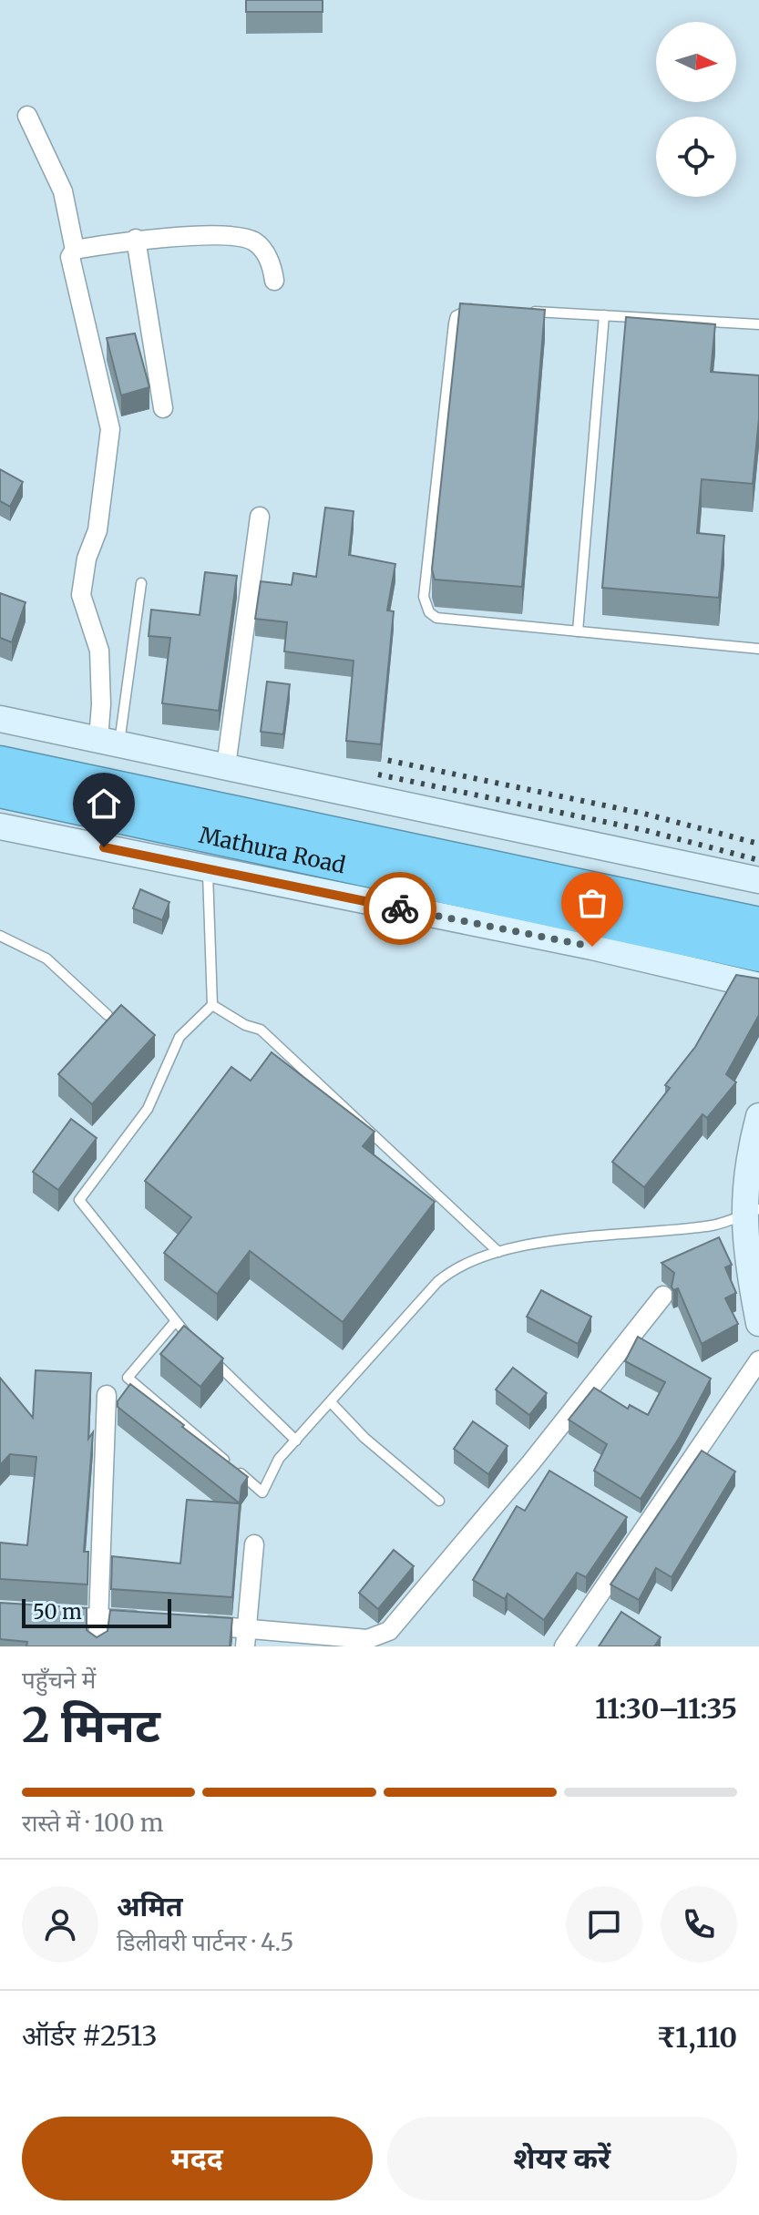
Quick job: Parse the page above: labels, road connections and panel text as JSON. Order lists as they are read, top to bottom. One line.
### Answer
{"streets":{"highway":["Mathura Road"]},"scale_bar":"50 m","north":"right","page":{"scale":"50 m","heading":["2 मिनट","पहुँचने में","11:30–11:35"],"panel":["अमित","डिलीवरी पार्टनर · 4.5","ऑर्डर #2513","₹1,110"],"bar":"रास्ते में · 100 m","buttons":["मदद","शेयर करें"]}}
